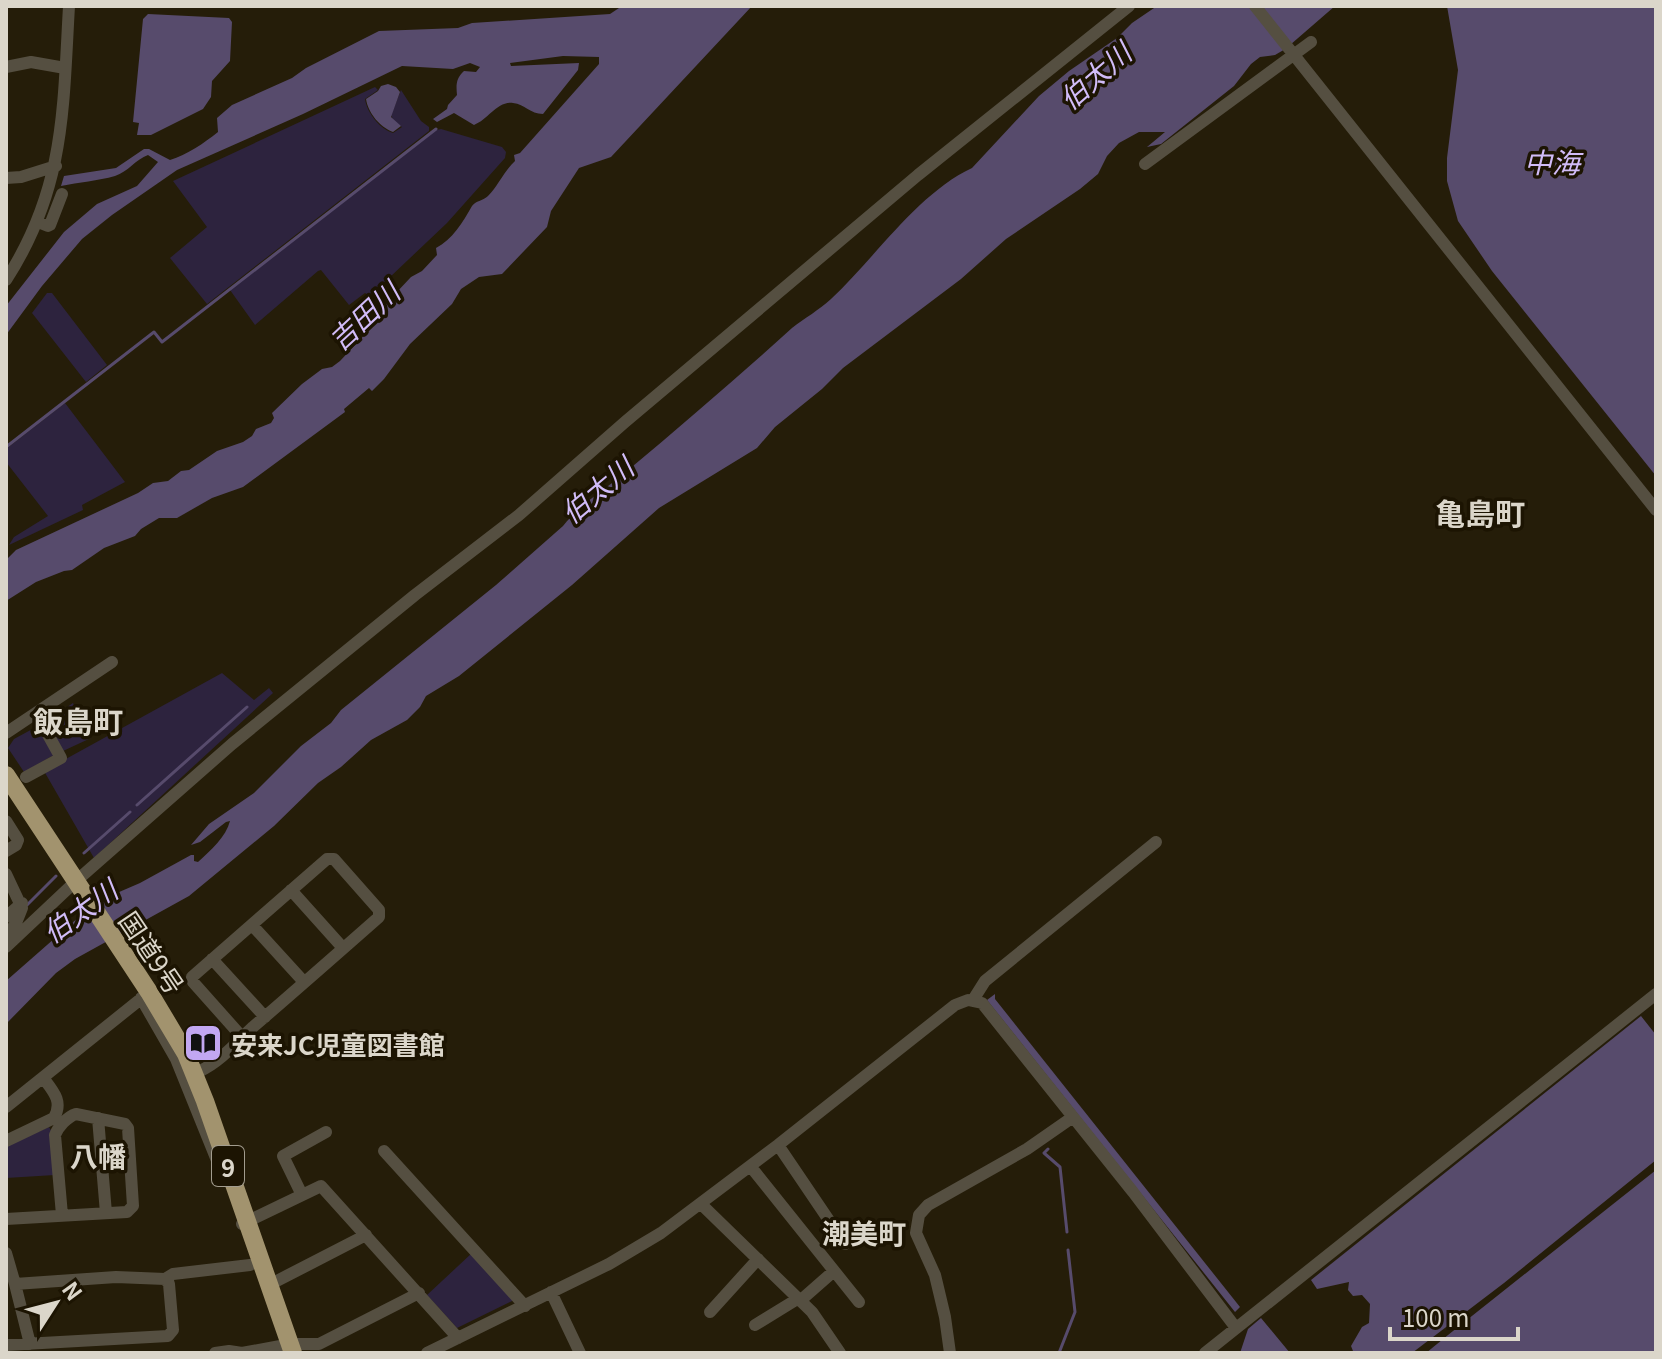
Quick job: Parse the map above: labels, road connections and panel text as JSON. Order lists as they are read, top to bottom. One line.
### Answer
{"streets":{"highway":["国道9号","9"]},"districts":["亀島町","飯島町","八幡","潮美町"],"water":["伯太川","中海","吉田川"],"places":{"library":["安来JC児童図書館"]},"scale_bar":"100 m","north":"top right"}
